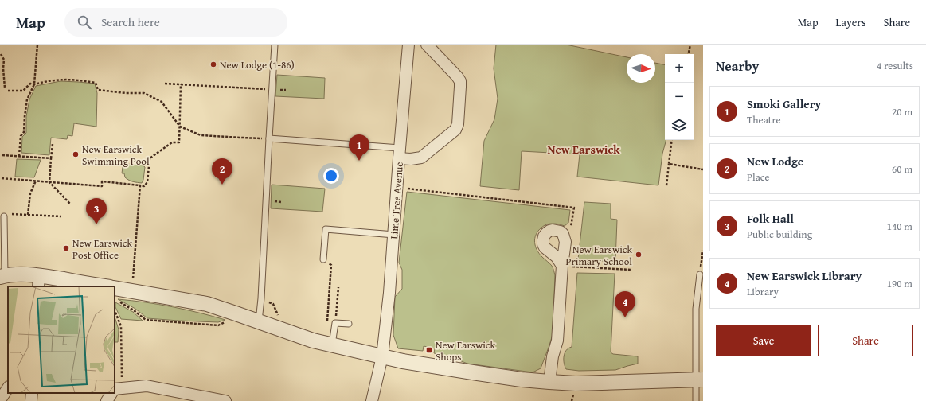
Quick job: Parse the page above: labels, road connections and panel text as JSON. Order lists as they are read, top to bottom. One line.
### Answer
{"streets":{"street":["Lime Tree Avenue"]},"districts":["New Earswick"],"places":{"other":["New Lodge (1-86)","New Earswick Swimming Pool","New Earswick Post Office","New Earswick Primary School"],"transit":["New Earswick Shops"]},"north":"right","page":{"header":"Map","search":"Search here","nav":["Map","Layers","Share"],"heading":["Nearby","4 results"],"map_buttons":["+","−"],"list":[{"mark":"1","name":"Smoki Gallery","note":"Theatre","value":"20 m"},{"mark":"2","name":"New Lodge","note":"Place","value":"60 m"},{"mark":"3","name":"Folk Hall","note":"Public building","value":"140 m"},{"mark":"4","name":"New Earswick Library","note":"Library","value":"190 m"}],"pins":["1","2","3","4"],"buttons":["Save","Share"]}}
